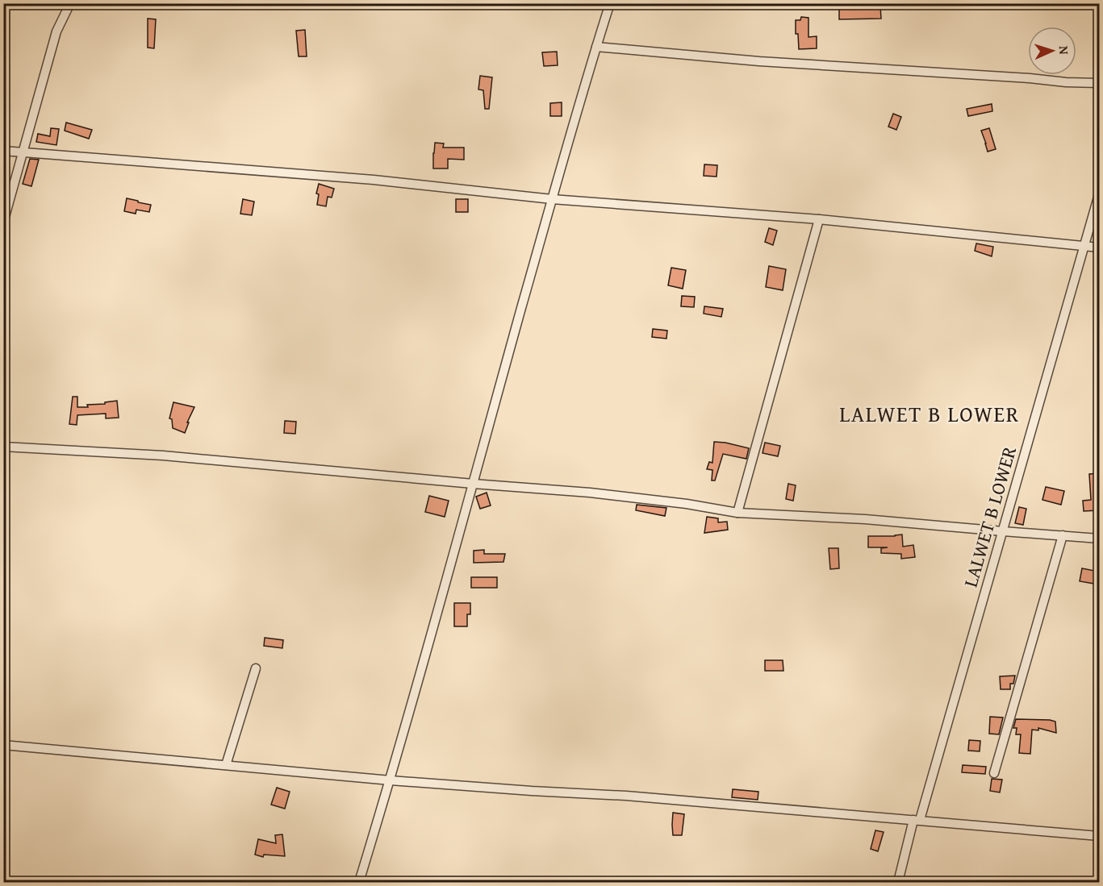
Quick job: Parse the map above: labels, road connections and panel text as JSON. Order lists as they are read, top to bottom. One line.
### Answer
{"streets":{"street":["LALWET B LOWER"]},"districts":["LALWET B LOWER"],"north":"right"}
